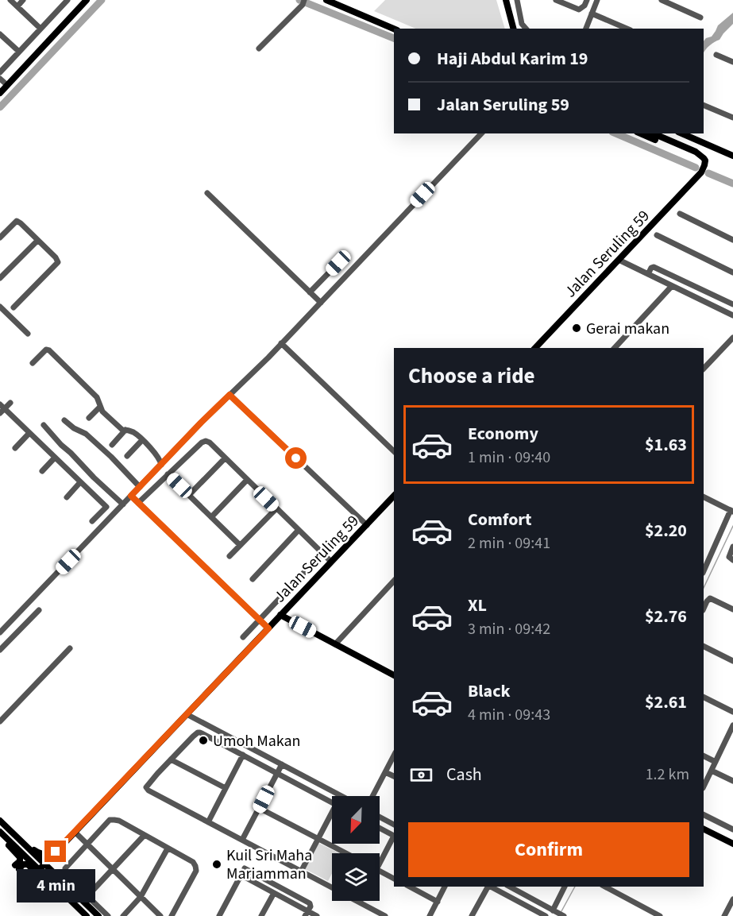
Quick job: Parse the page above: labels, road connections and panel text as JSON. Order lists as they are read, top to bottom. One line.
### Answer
{"streets":{"main road":["Jalan Seruling 59"]},"places":["Gerai makan","Umoh Makan","Kuil Sri Maha Mariamman"],"north":"bottom left","page":{"banner":["Haji Abdul Karim 19","Jalan Seruling 59"],"heading":"Choose a ride","list":[{"name":"Economy","note":"1 min · 09:40","value":"$1.63"},{"name":"Comfort","note":"2 min · 09:41","value":"$2.20"},{"name":"XL","note":"3 min · 09:42","value":"$2.76"},{"name":"Black","note":"4 min · 09:43","value":"$2.61"}],"pay":["Cash","1.2 km"],"buttons":"Confirm","bubble":"4 min"}}
